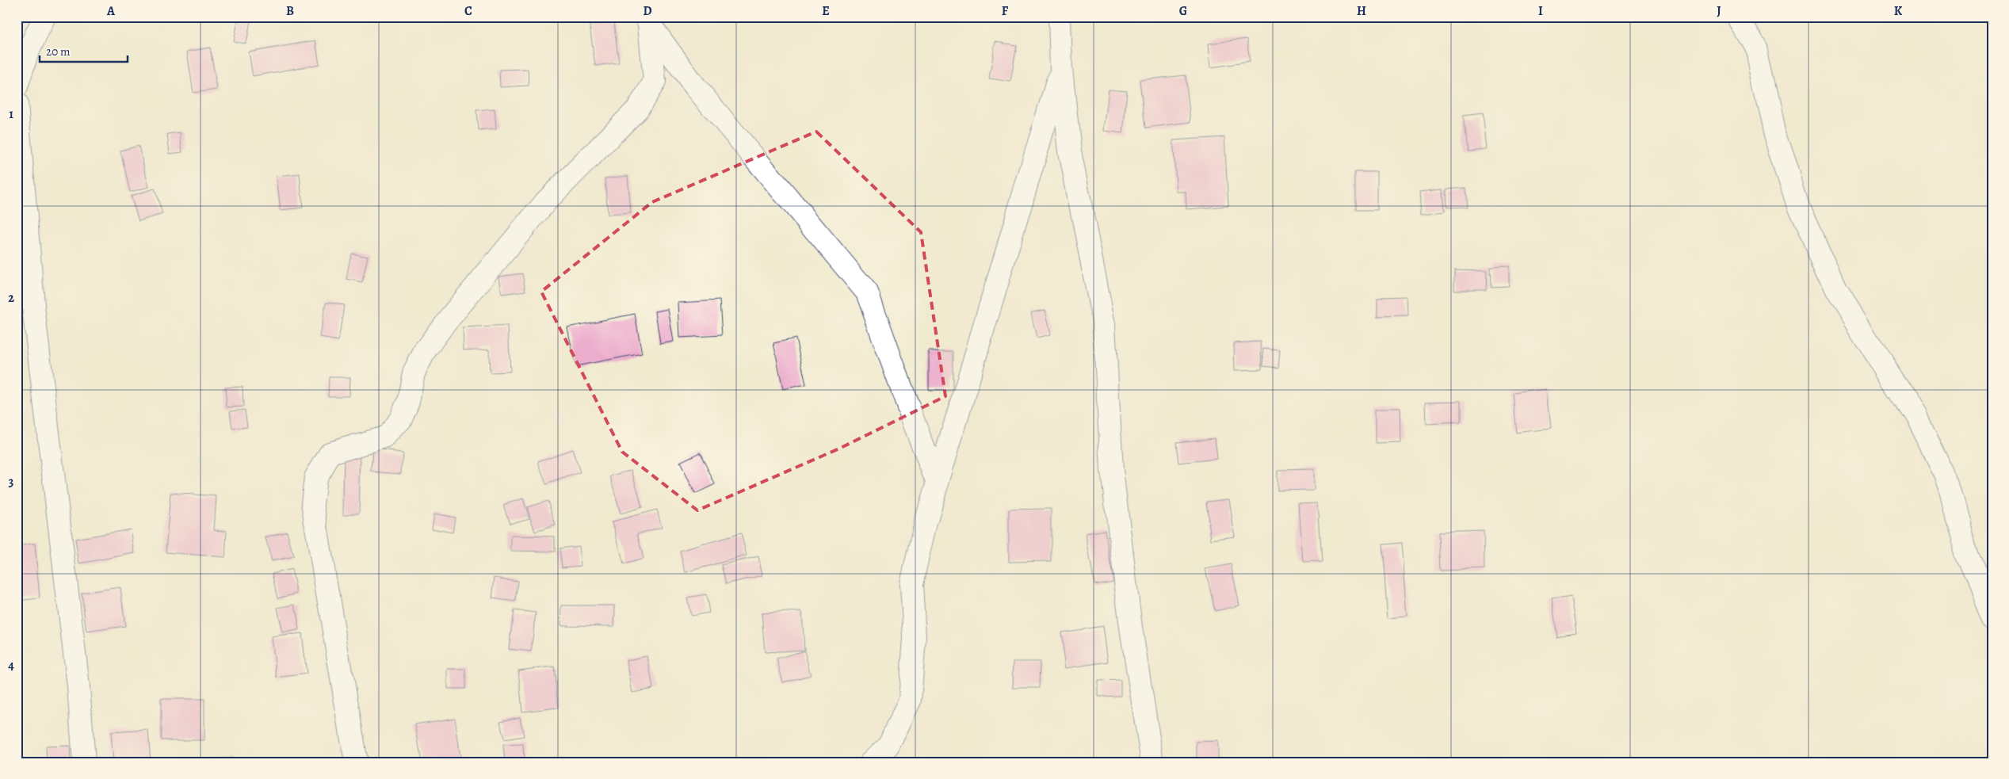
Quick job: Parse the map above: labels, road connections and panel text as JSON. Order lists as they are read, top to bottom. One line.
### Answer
{"scale_bar":"20 m","grid":{"columns":["A","B","C","D","E","F","G","H","I","J","K"],"rows":["1","2","3","4"]}}
